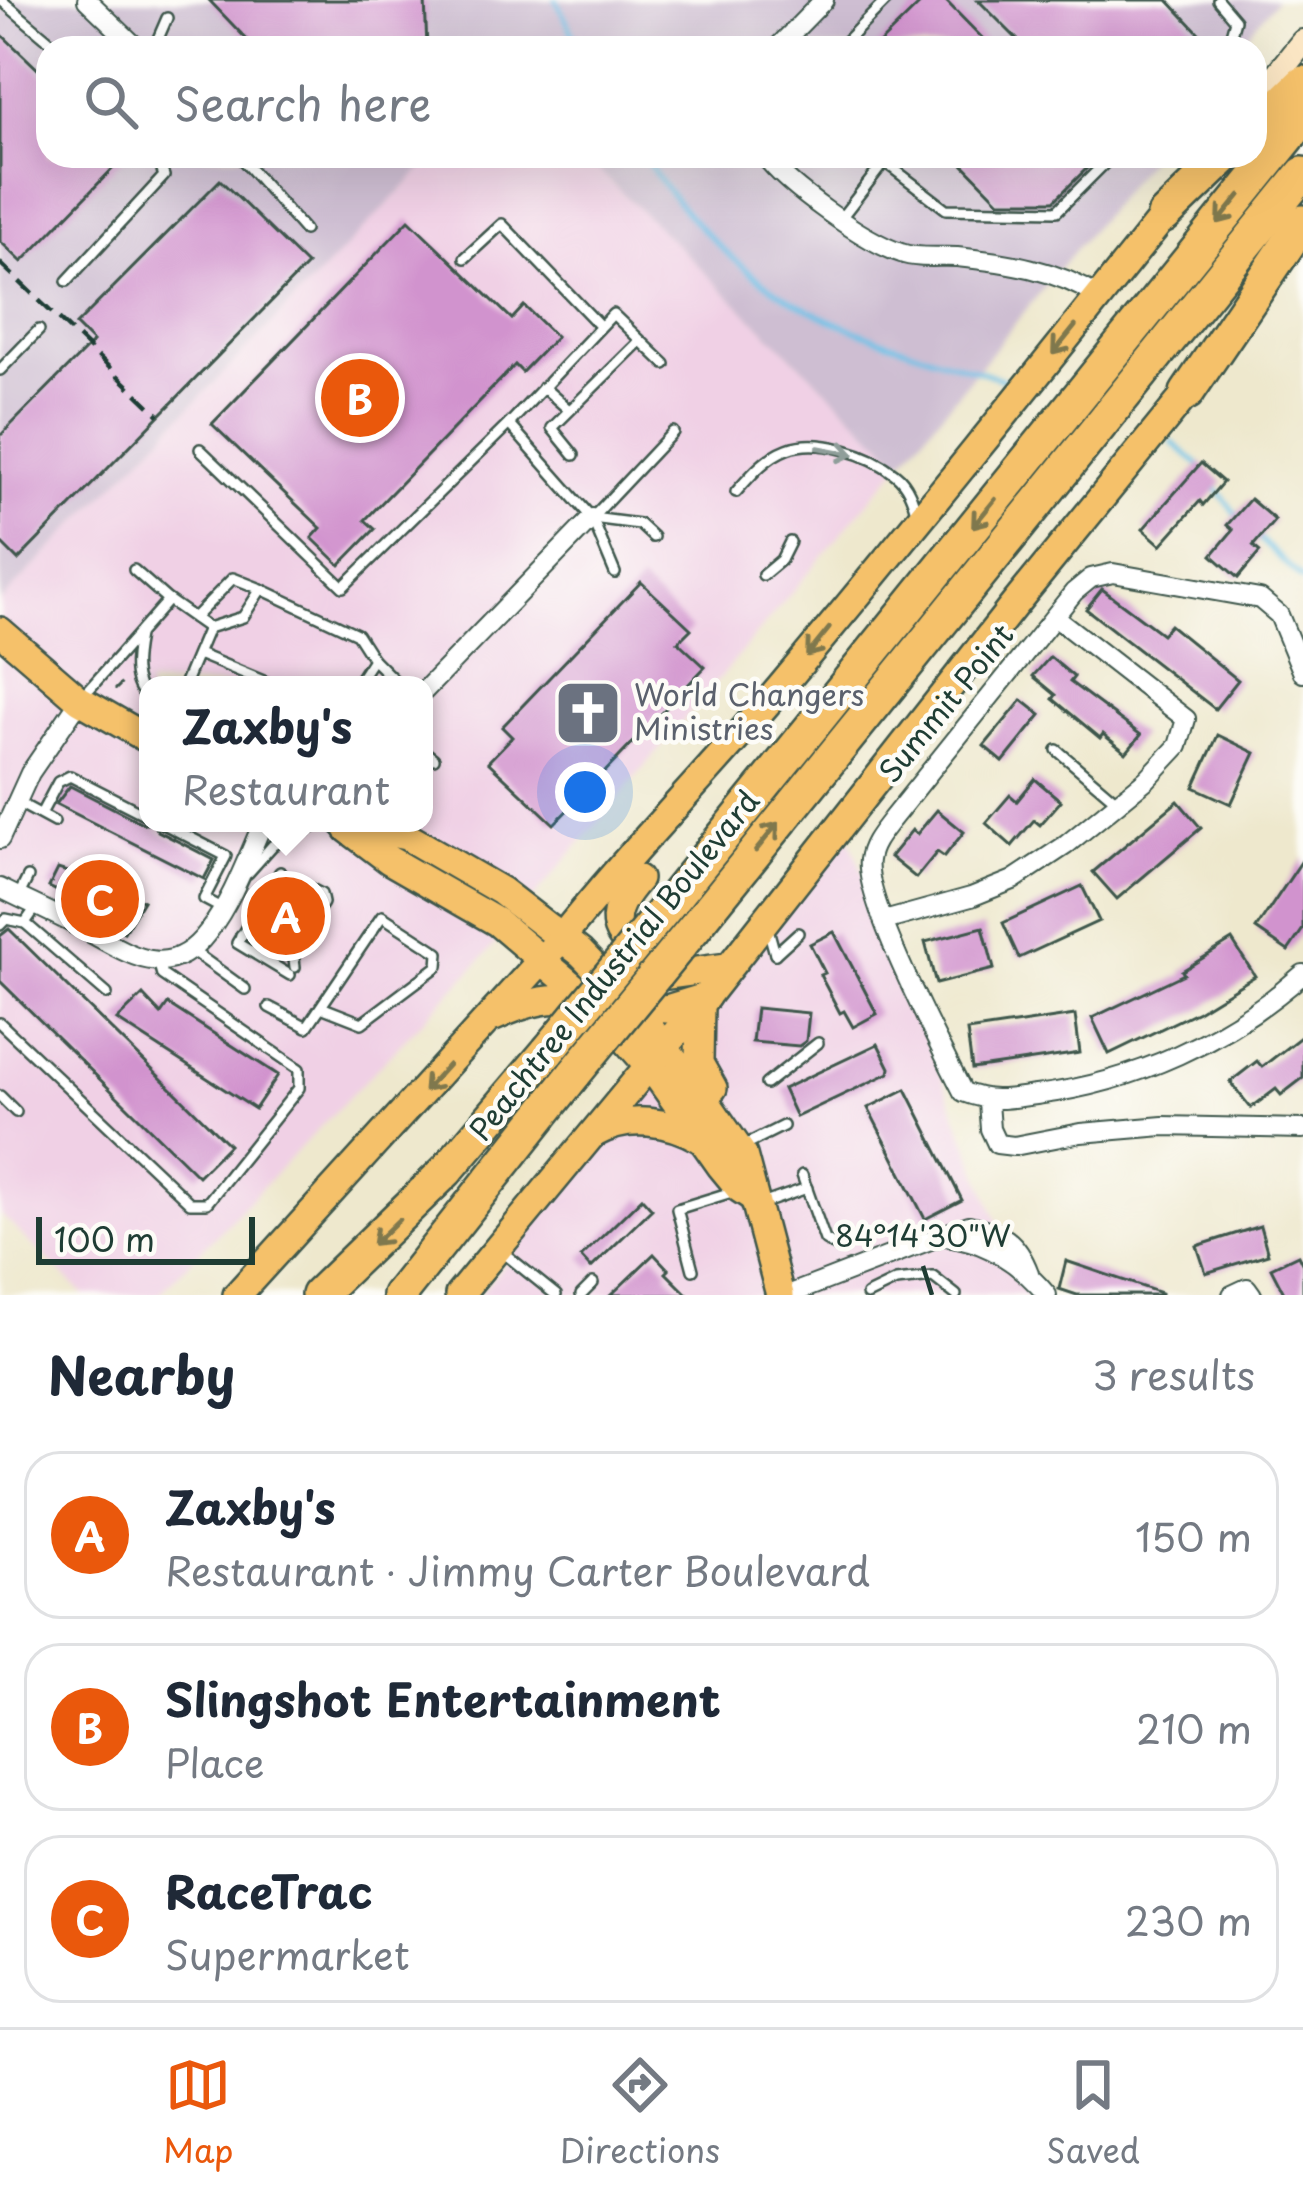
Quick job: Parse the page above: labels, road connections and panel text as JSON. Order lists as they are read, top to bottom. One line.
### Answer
{"streets":{"highway":["Peachtree Industrial Boulevard"],"street":["Summit Point"]},"places":{"church":["World Changers Ministries"]},"scale_bar":"100 m","page":{"search":"Search here","pins":["B","C","A"],"popup":["Zaxby's","Restaurant"],"scale":"100 m","heading":["Nearby","3 results"],"list":[{"mark":"A","name":"Zaxby's","note":"Restaurant · Jimmy Carter Boulevard","value":"150 m"},{"mark":"B","name":"Slingshot Entertainment","note":"Place","value":"210 m"},{"mark":"C","name":"RaceTrac","note":"Supermarket","value":"230 m"}],"nav":["Map","Directions","Saved"]},"coordinates":["84°14'30\"W"]}
